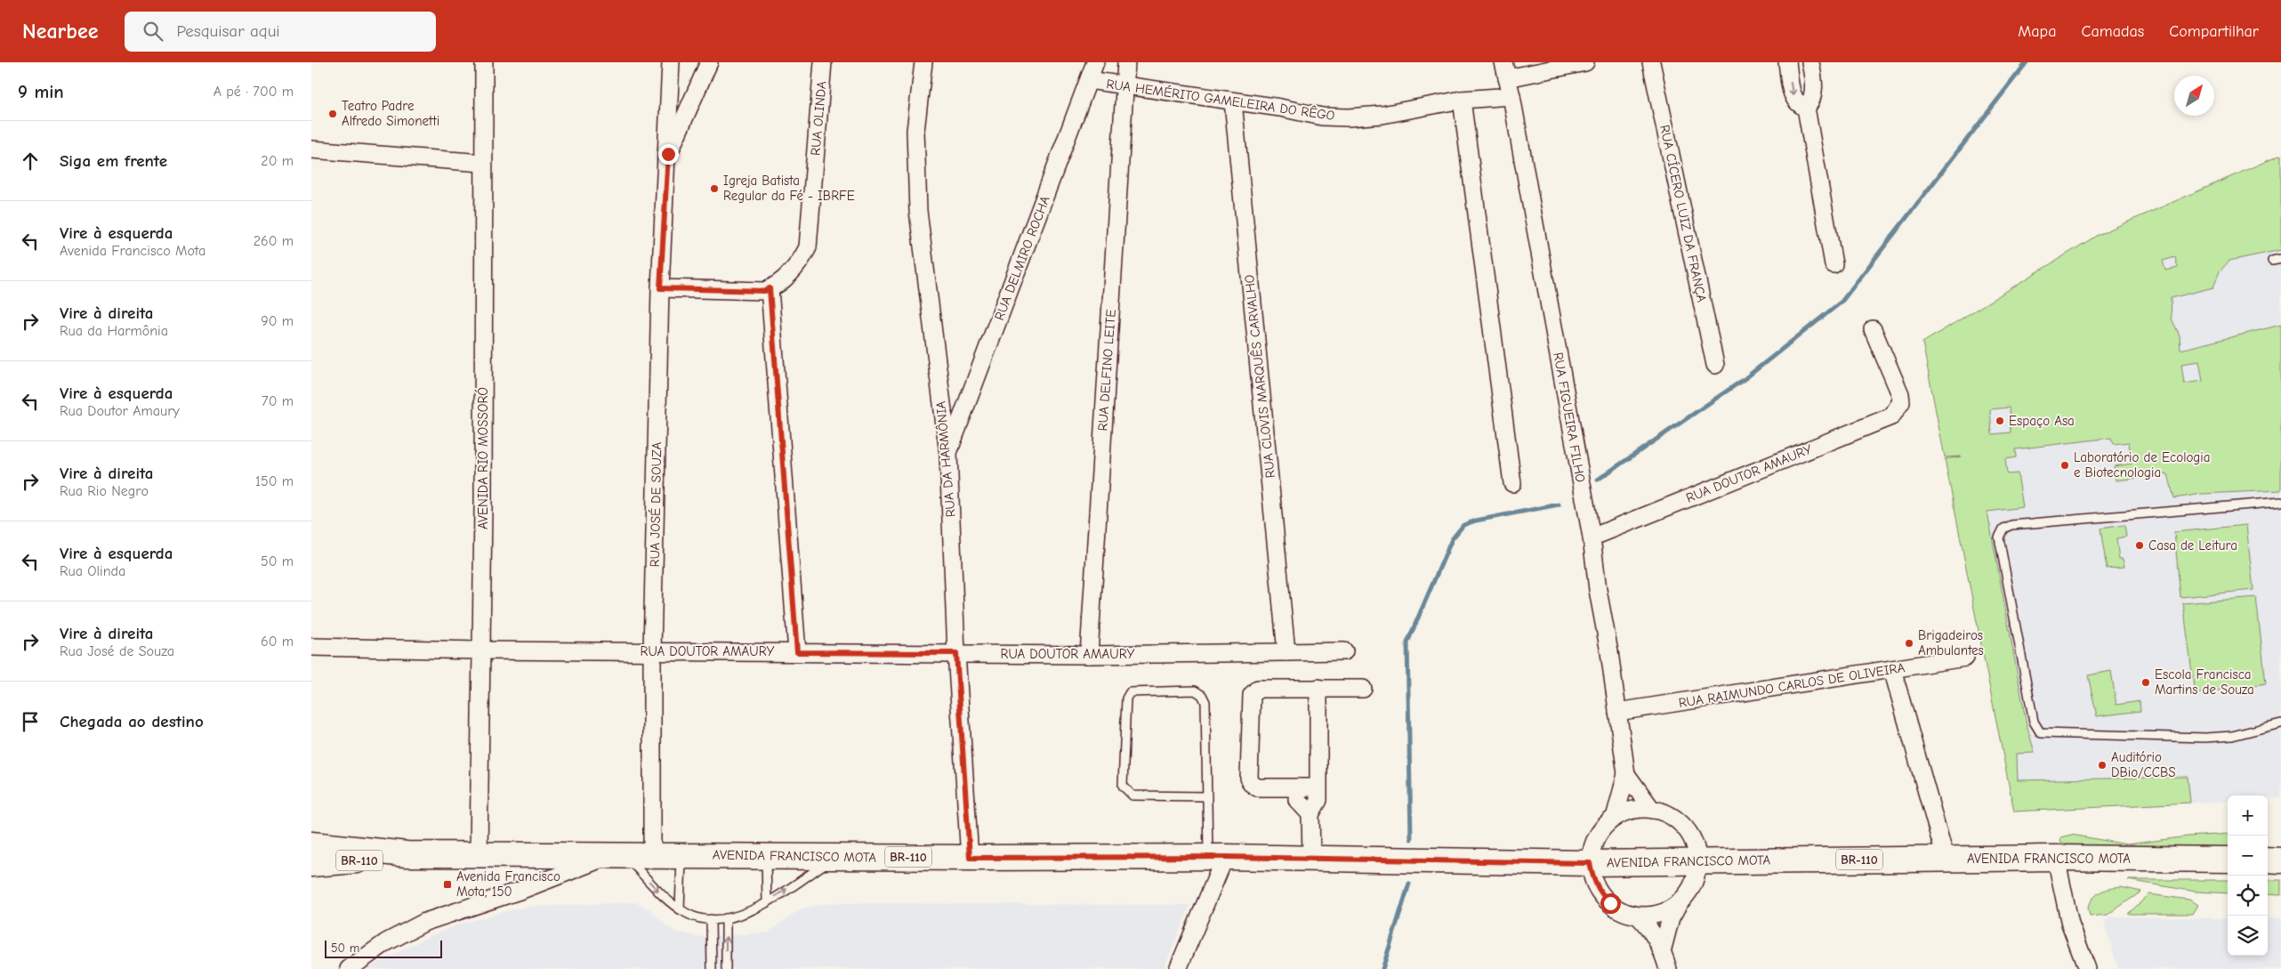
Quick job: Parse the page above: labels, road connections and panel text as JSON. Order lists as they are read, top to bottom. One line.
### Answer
{"streets":{"main road":["AVENIDA FRANCISCO MOTA","BR-110"],"street":["RUA HEMÉRITO GAMELEIRA DO RÊGO","RUA OLINDA","RUA CÍCERO LUIZ DA FRANÇA","RUA DELMIRO ROCHA","RUA DELFINO LEITE","RUA CLOVIS MARQUÊS CARVALHO","RUA FIGUEIRA FILHO","AVENIDA RIO MOSSORÓ","RUA DA HARMÔNIA","RUA DOUTOR AMAURY","RUA JOSÉ DE SOUZA","RUA RAIMUNDO CARLOS DE OLIVEIRA"]},"crossings":[["RUA HEMÉRITO GAMELEIRA DO RÊGO","RUA DELMIRO ROCHA"],["RUA HEMÉRITO GAMELEIRA DO RÊGO","RUA DELFINO LEITE"],["RUA HEMÉRITO GAMELEIRA DO RÊGO","RUA CLOVIS MARQUÊS CARVALHO"],["RUA HEMÉRITO GAMELEIRA DO RÊGO","RUA FIGUEIRA FILHO"],["RUA OLINDA","RUA JOSÉ DE SOUZA"],["RUA DELMIRO ROCHA","RUA DA HARMÔNIA"],["RUA DELFINO LEITE","RUA DOUTOR AMAURY"],["RUA CLOVIS MARQUÊS CARVALHO","RUA DOUTOR AMAURY"],["RUA FIGUEIRA FILHO","RUA DOUTOR AMAURY"],["RUA FIGUEIRA FILHO","RUA RAIMUNDO CARLOS DE OLIVEIRA"],["AVENIDA RIO MOSSORÓ","RUA DOUTOR AMAURY"],["AVENIDA RIO MOSSORÓ","AVENIDA FRANCISCO MOTA"],["RUA DA HARMÔNIA","RUA DOUTOR AMAURY"],["RUA DA HARMÔNIA","AVENIDA FRANCISCO MOTA"],["RUA DOUTOR AMAURY","RUA JOSÉ DE SOUZA"],["RUA JOSÉ DE SOUZA","AVENIDA FRANCISCO MOTA"],["AVENIDA FRANCISCO MOTA","BR-110"]],"places":{"other":["Teatro Padre Alfredo Simonetti","Igreja Batista Regular da Fé - IBRFE","Espaço Asa","Laboratório de Ecologia e Biotecnologia","Casa de Leitura","Brigadeiros Ambulantes","Escola Francisca Martins de Souza","Auditório DBio/CCBS"],"transit":["Avenida Francisco Mota, 150"]},"scale_bar":"50 m","north":"top right","page":{"header":"Nearbee","search":"Pesquisar aqui","nav":["Mapa","Camadas","Compartilhar"],"heading":["9 min","A pé · 700 m"],"list":[["Siga em frente","20 m"],["Vire à esquerda","Avenida Francisco Mota","260 m"],["Vire à direita","Rua da Harmônia","90 m"],["Vire à esquerda","Rua Doutor Amaury","70 m"],["Vire à direita","Rua Rio Negro","150 m"],["Vire à esquerda","Rua Olinda","50 m"],["Vire à direita","Rua José de Souza","60 m"],"Chegada ao destino"],"map_buttons":["+","−"],"scale":"50 m"}}
